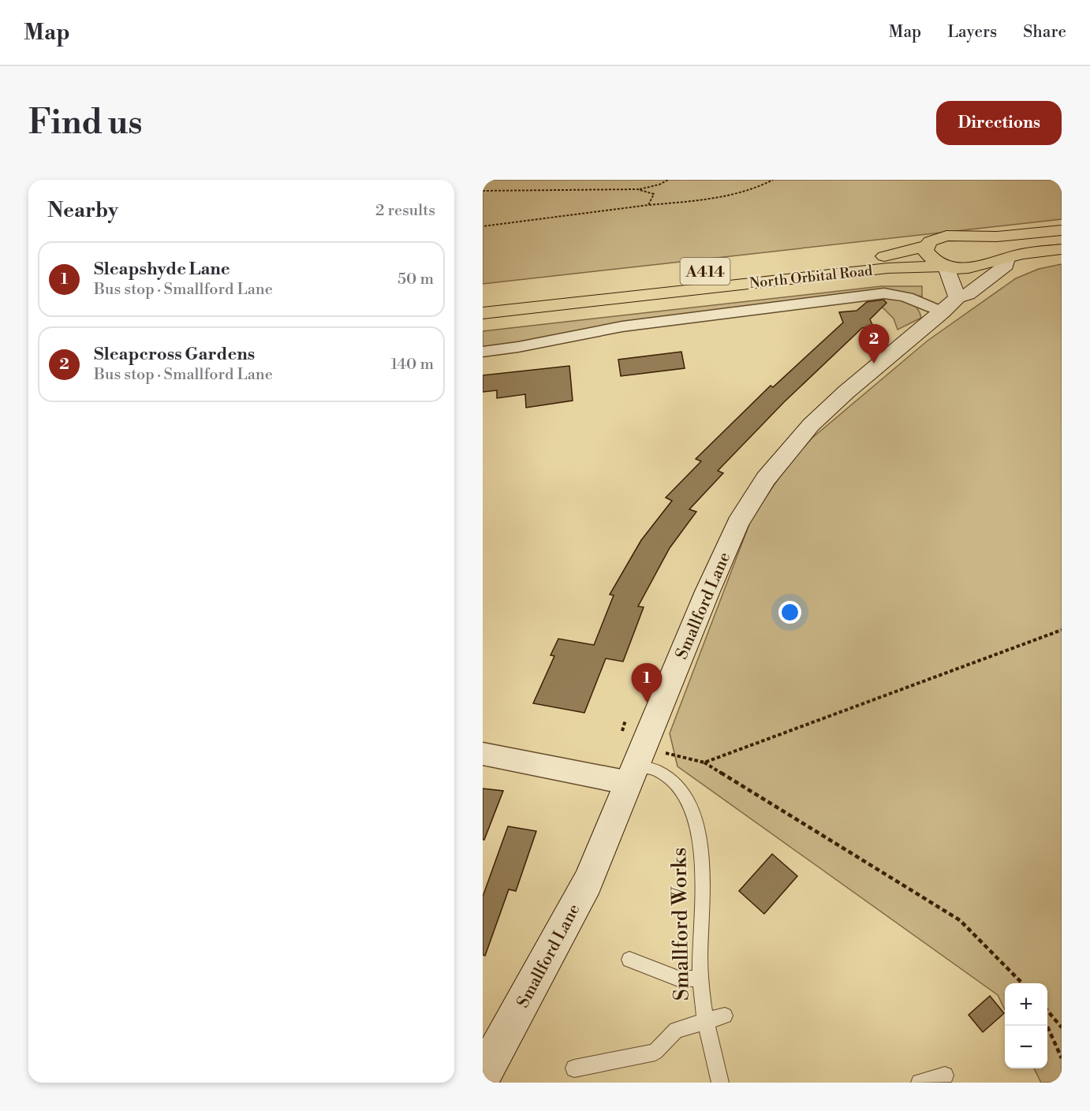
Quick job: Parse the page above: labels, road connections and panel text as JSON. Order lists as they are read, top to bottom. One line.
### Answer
{"streets":{"highway":["A414","North Orbital Road"],"street":["Smallford Lane"],"lane":["Smallford Works"]},"crossings":[["A414","North Orbital Road"],["A414","Smallford Lane"],["Smallford Lane","Smallford Works"]],"page":{"header":"Map","nav":["Map","Layers","Share"],"buttons":"Directions","title":"Find us","heading":["Nearby","2 results"],"list":[{"mark":"1","name":"Sleapshyde Lane","note":"Bus stop · Smallford Lane","value":"50 m"},{"mark":"2","name":"Sleapcross Gardens","note":"Bus stop · Smallford Lane","value":"140 m"}],"pins":["2","1"],"map_buttons":["+","−"]}}
